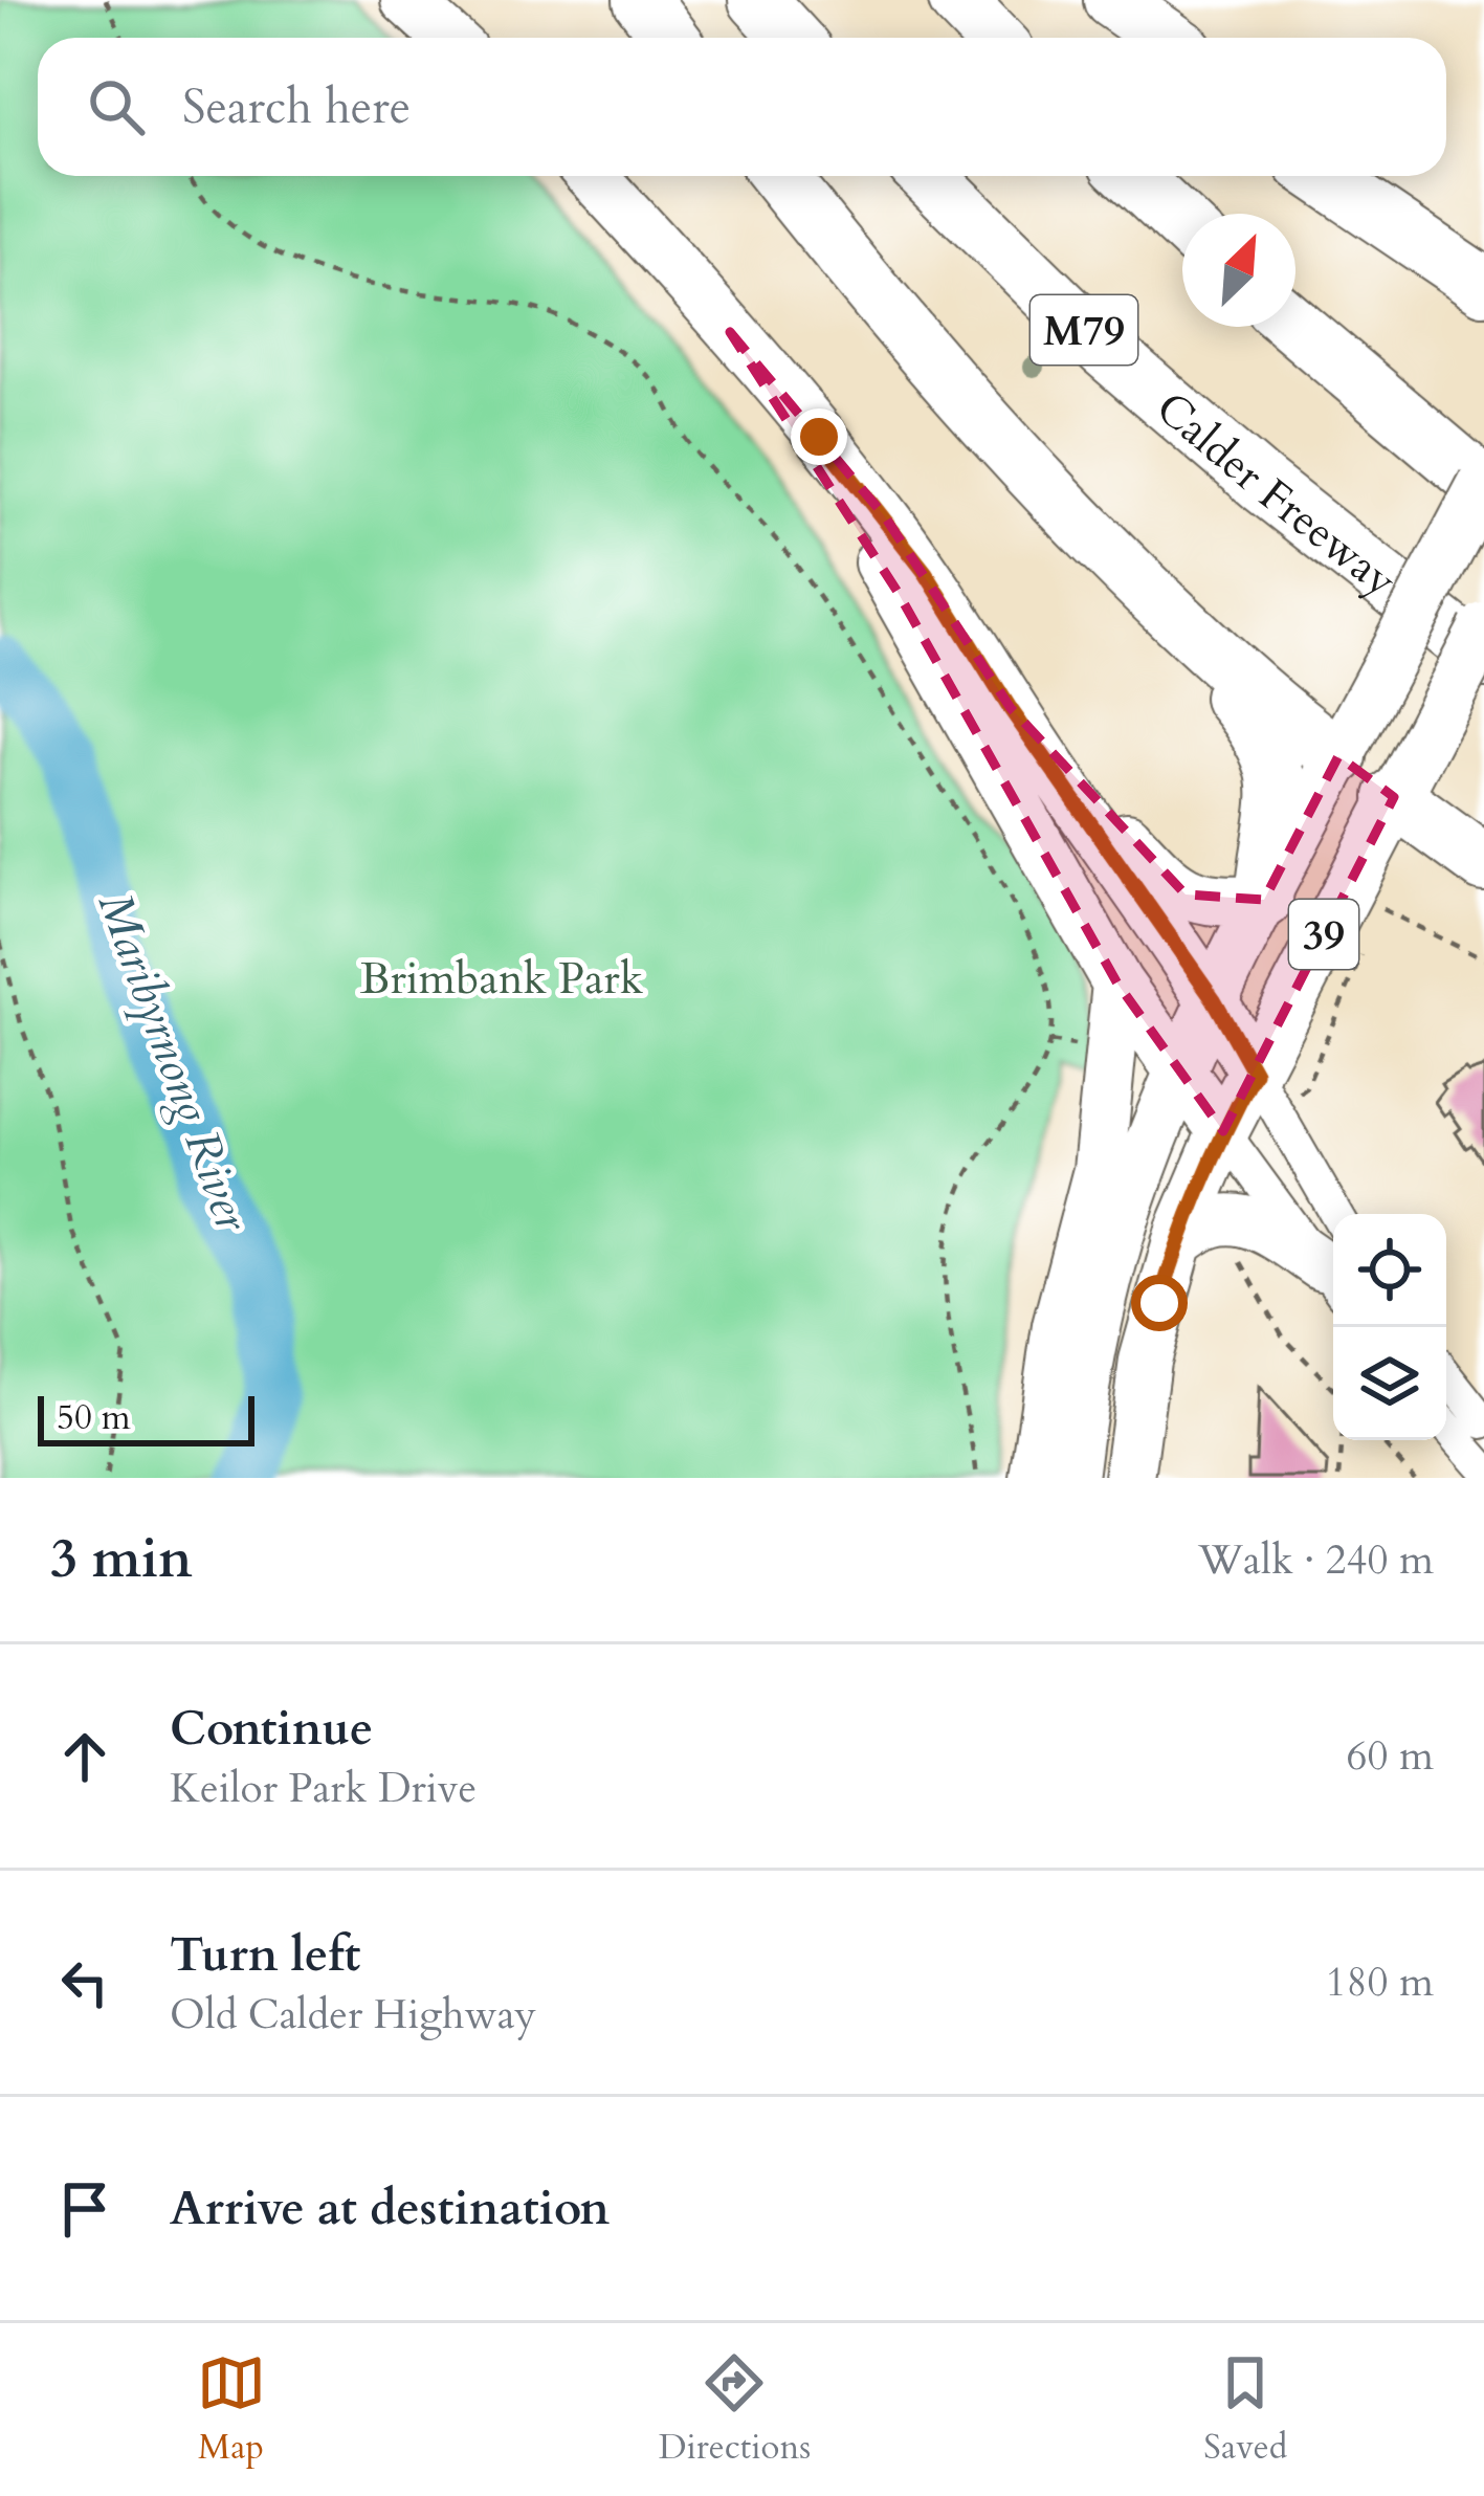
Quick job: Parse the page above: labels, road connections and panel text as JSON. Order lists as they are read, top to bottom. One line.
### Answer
{"streets":{"highway":["M79","Calder Freeway"],"main road":["39"]},"water":["Maribyrnong River"],"parks":["Brimbank Park"],"scale_bar":"50 m","north":"top right","page":{"search":"Search here","scale":"50 m","heading":["3 min","Walk · 240 m"],"list":[["Continue","Keilor Park Drive","60 m"],["Turn left","Old Calder Highway","180 m"],"Arrive at destination"],"nav":["Map","Directions","Saved"]}}
